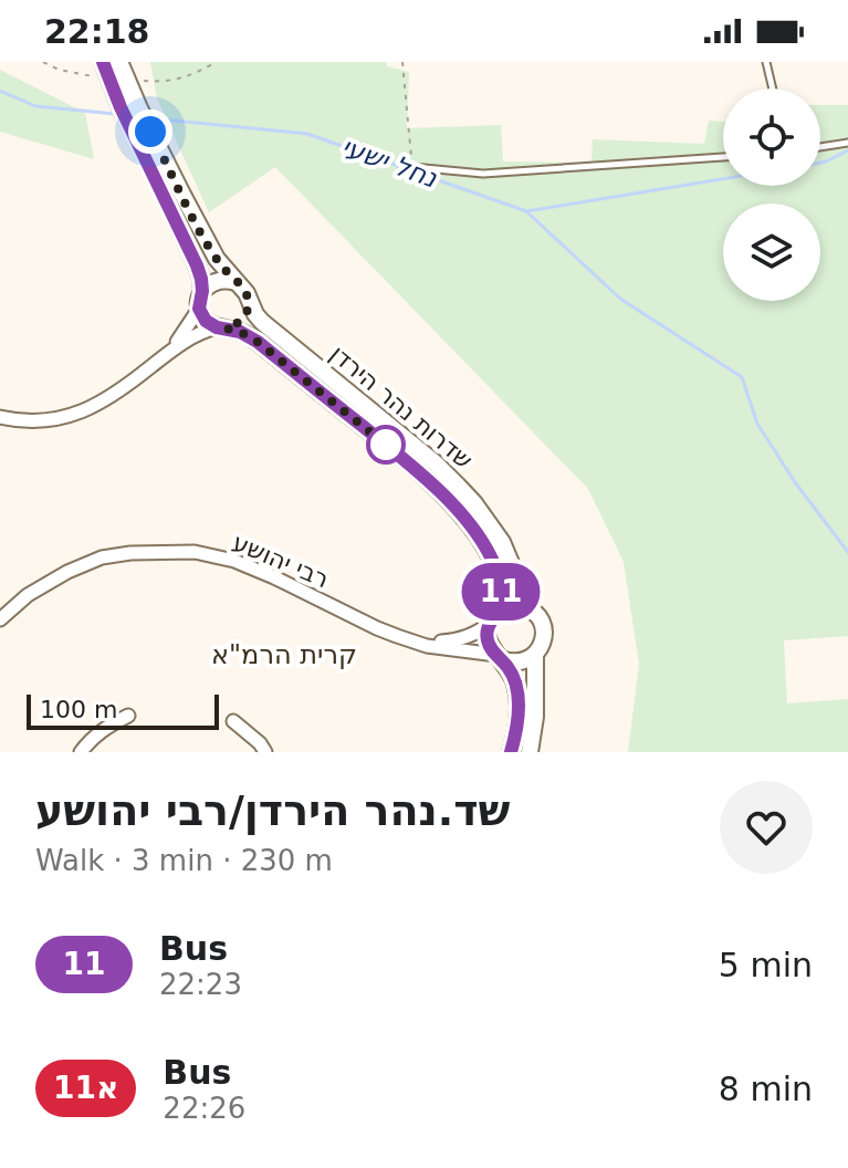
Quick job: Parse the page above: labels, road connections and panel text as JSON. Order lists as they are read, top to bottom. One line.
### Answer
{"streets":{"main road":["שדרות נהר הירדן"],"street":["רבי יהושע"]},"crossings":[["שדרות נהר הירדן","רבי יהושע"]],"districts":["קרית הרמ\"א"],"water":["נחל ישעי"],"lines":["bus line 11"],"scale_bar":"100 m","page":{"status":"22:18","on_map":"11","scale":"100 m","heading":["שד.נהר הירדן/רבי יהושע","Walk · 3 min · 230 m"],"list":[{"mark":"11","name":"Bus","note":"22:23","value":"5 min"},{"mark":"11א","name":"Bus","note":"22:26","value":"8 min"}]}}
